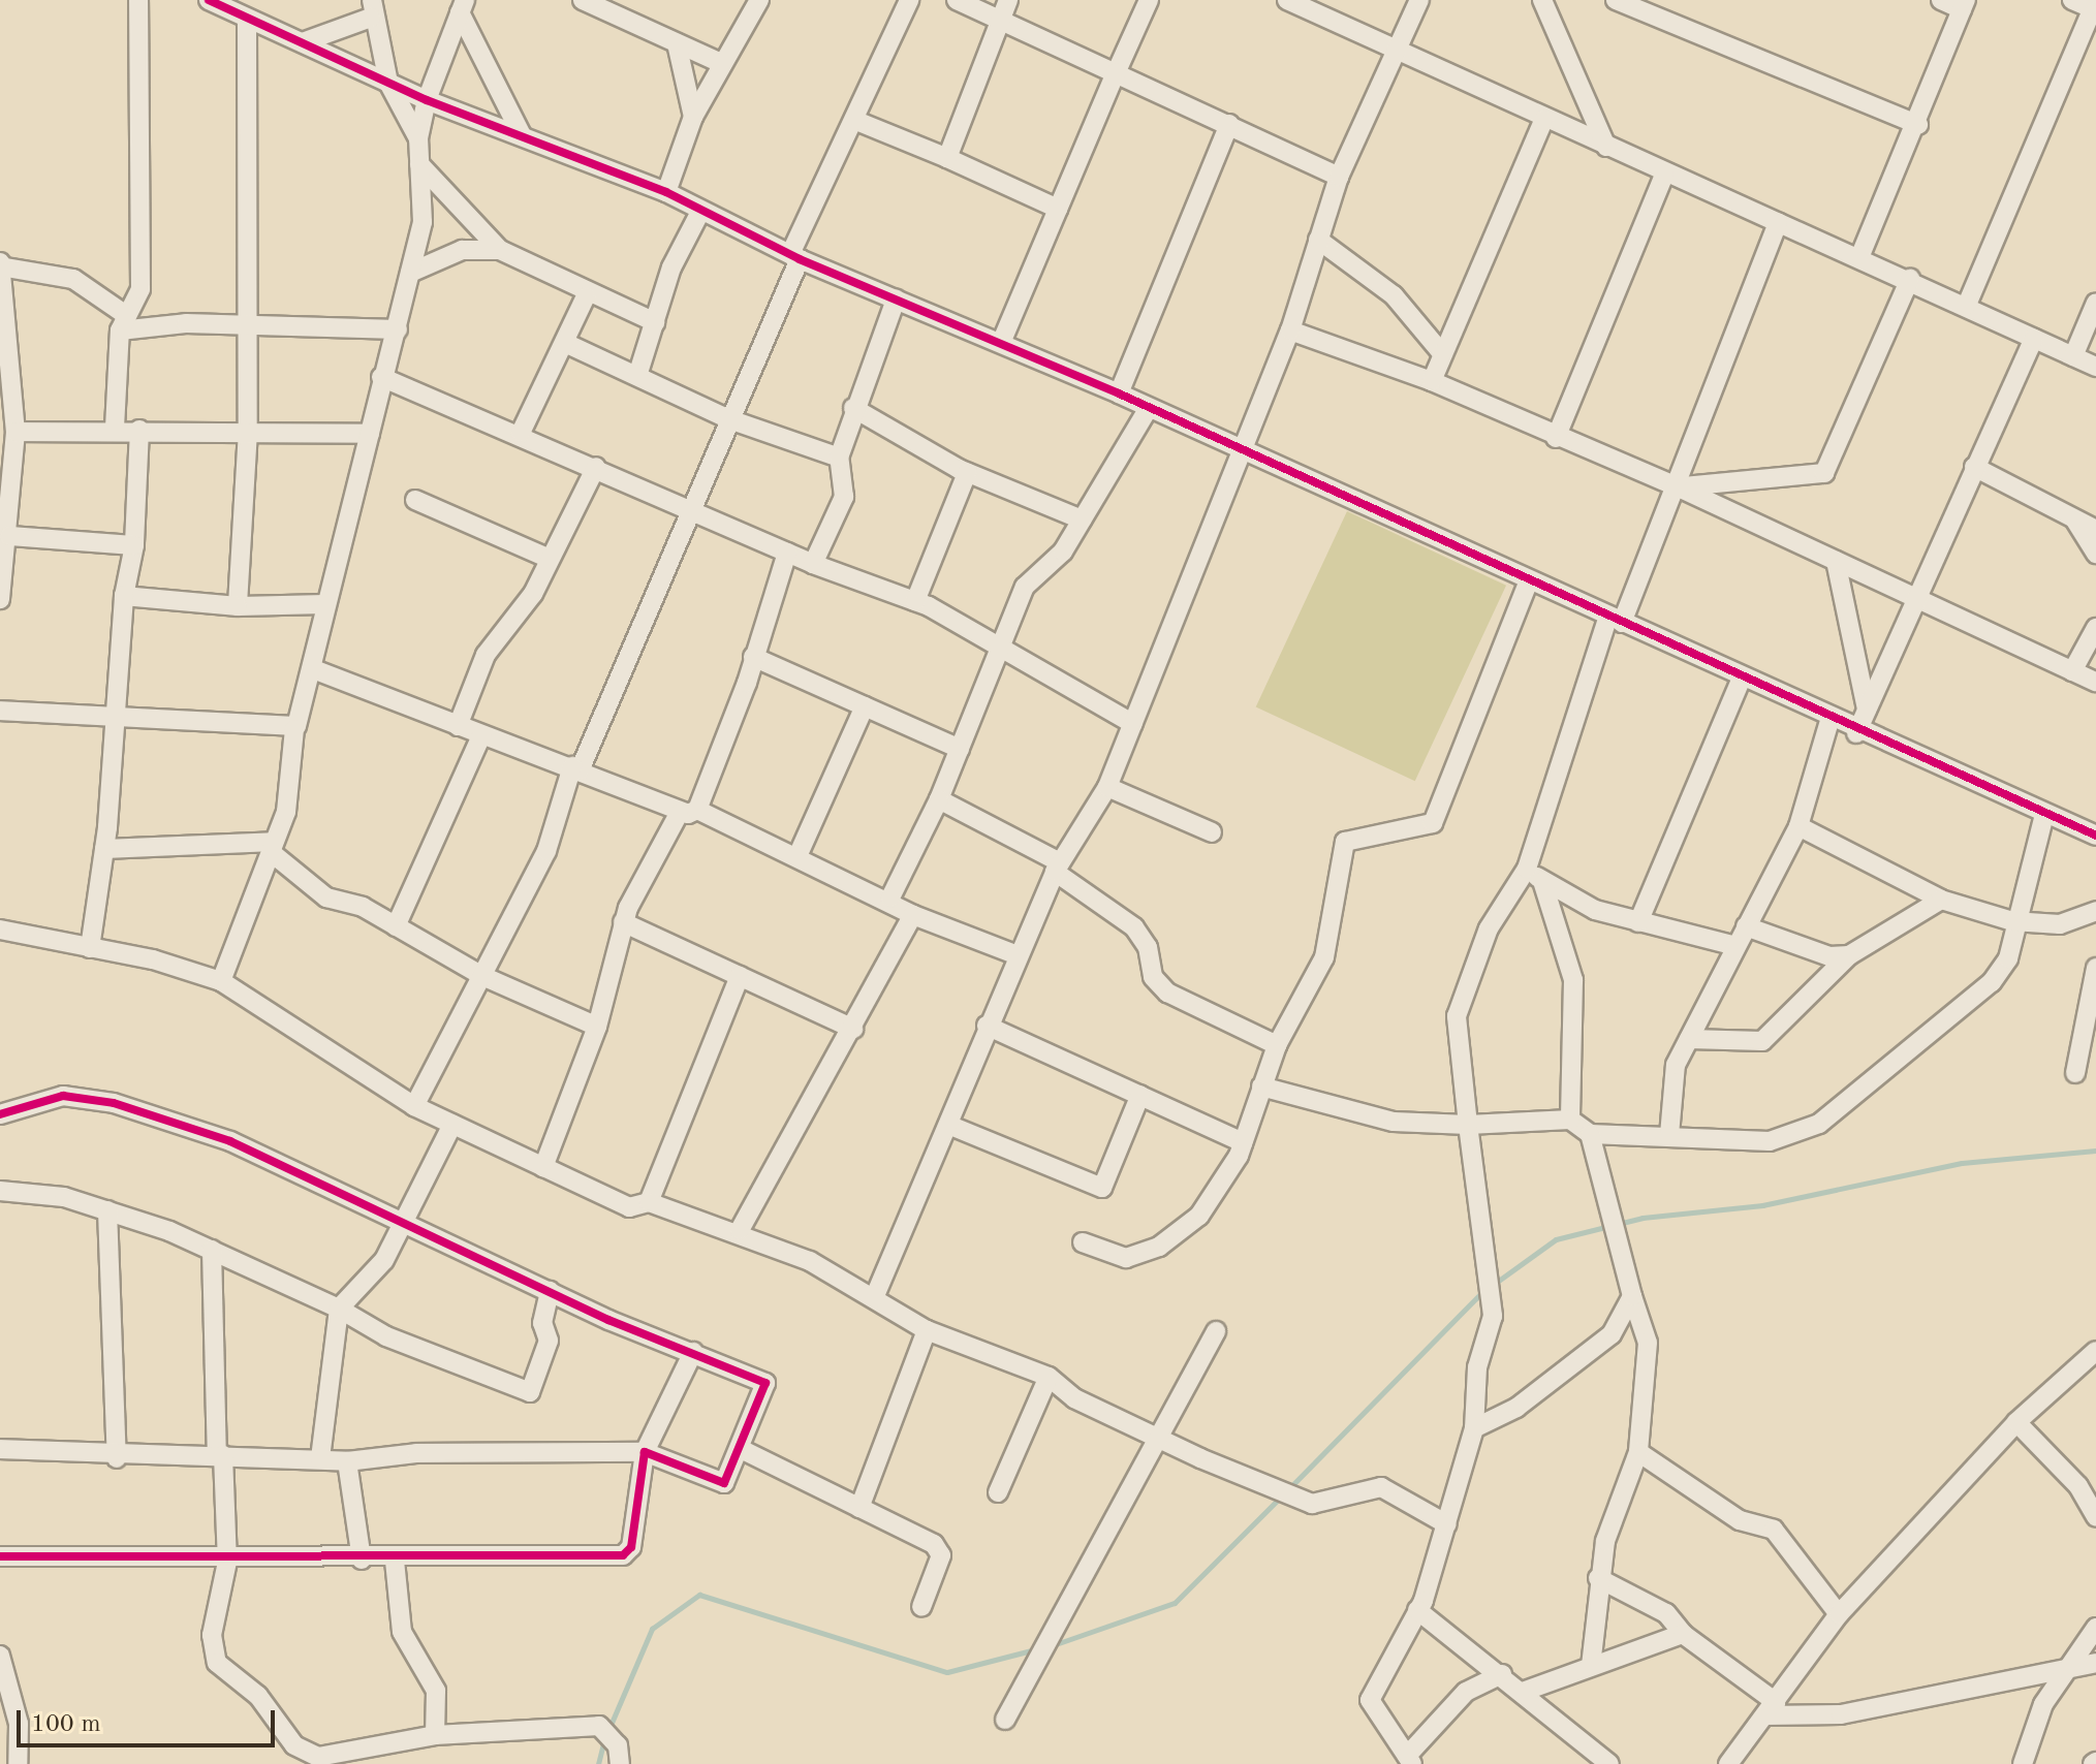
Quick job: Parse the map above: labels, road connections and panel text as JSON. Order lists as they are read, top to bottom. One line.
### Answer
{"scale_bar":"100 m"}
